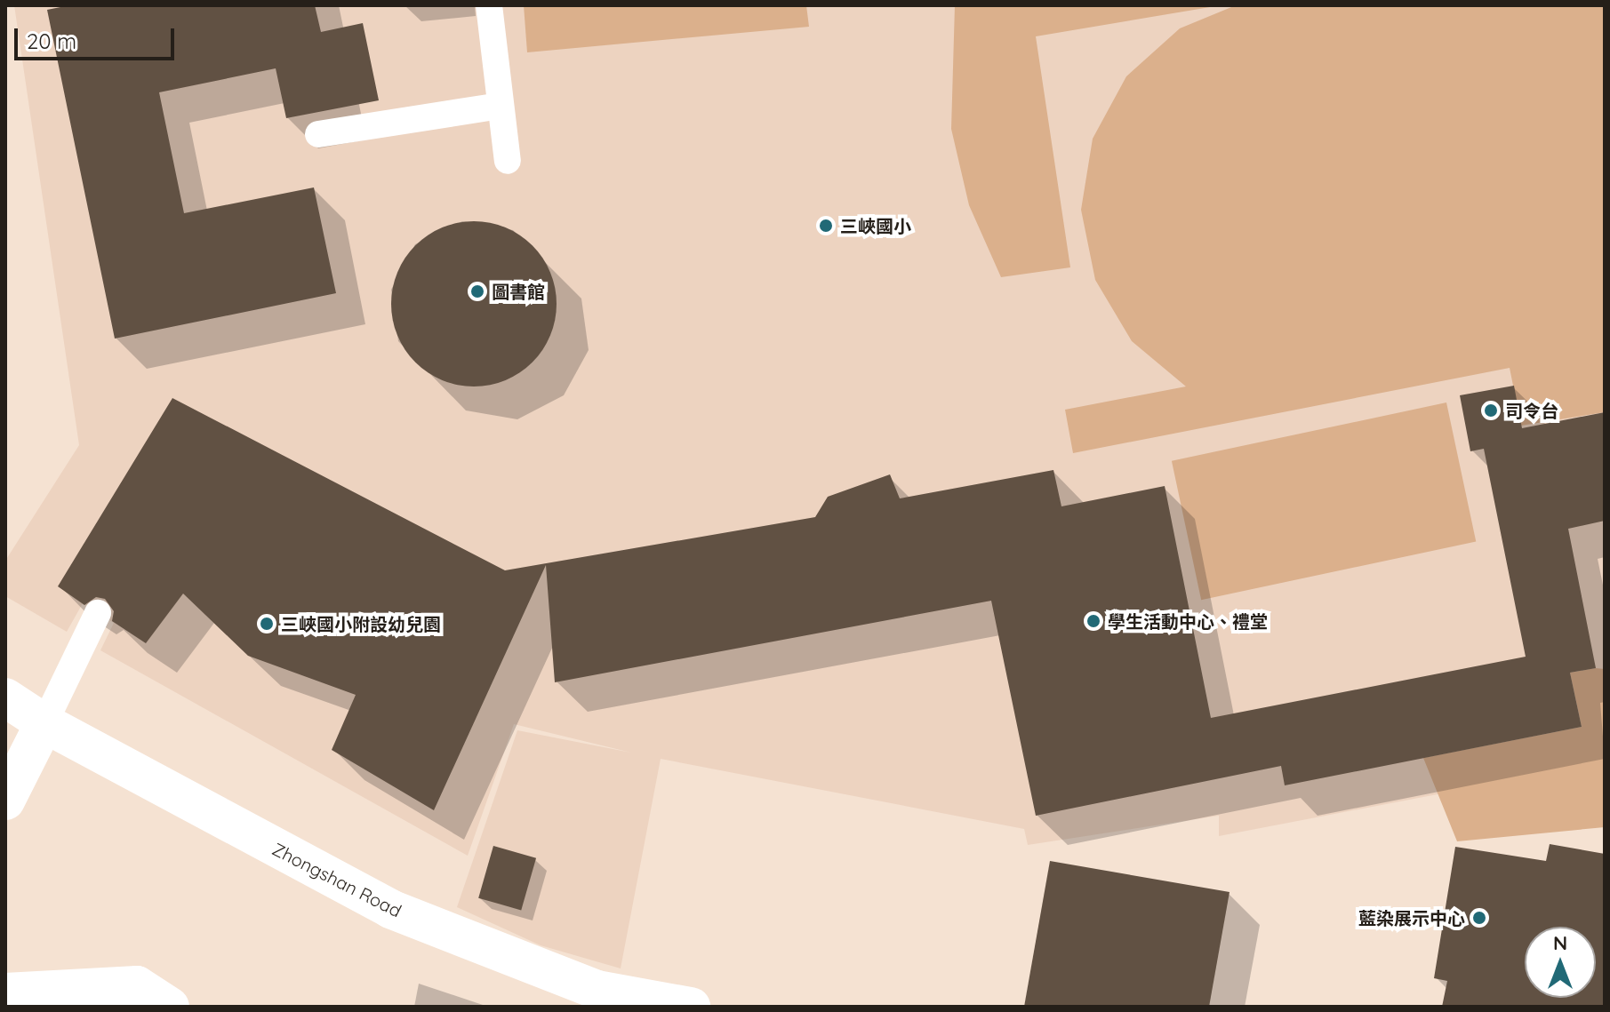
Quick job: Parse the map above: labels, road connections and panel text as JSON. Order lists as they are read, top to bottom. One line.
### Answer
{"streets":{"street":["Zhongshan Road"]},"places":["三峽國小","圖書館","司令台","學生活動中心、禮堂","三峽國小附設幼兒園","藍染展示中心"],"scale_bar":"20 m","north":"top"}
